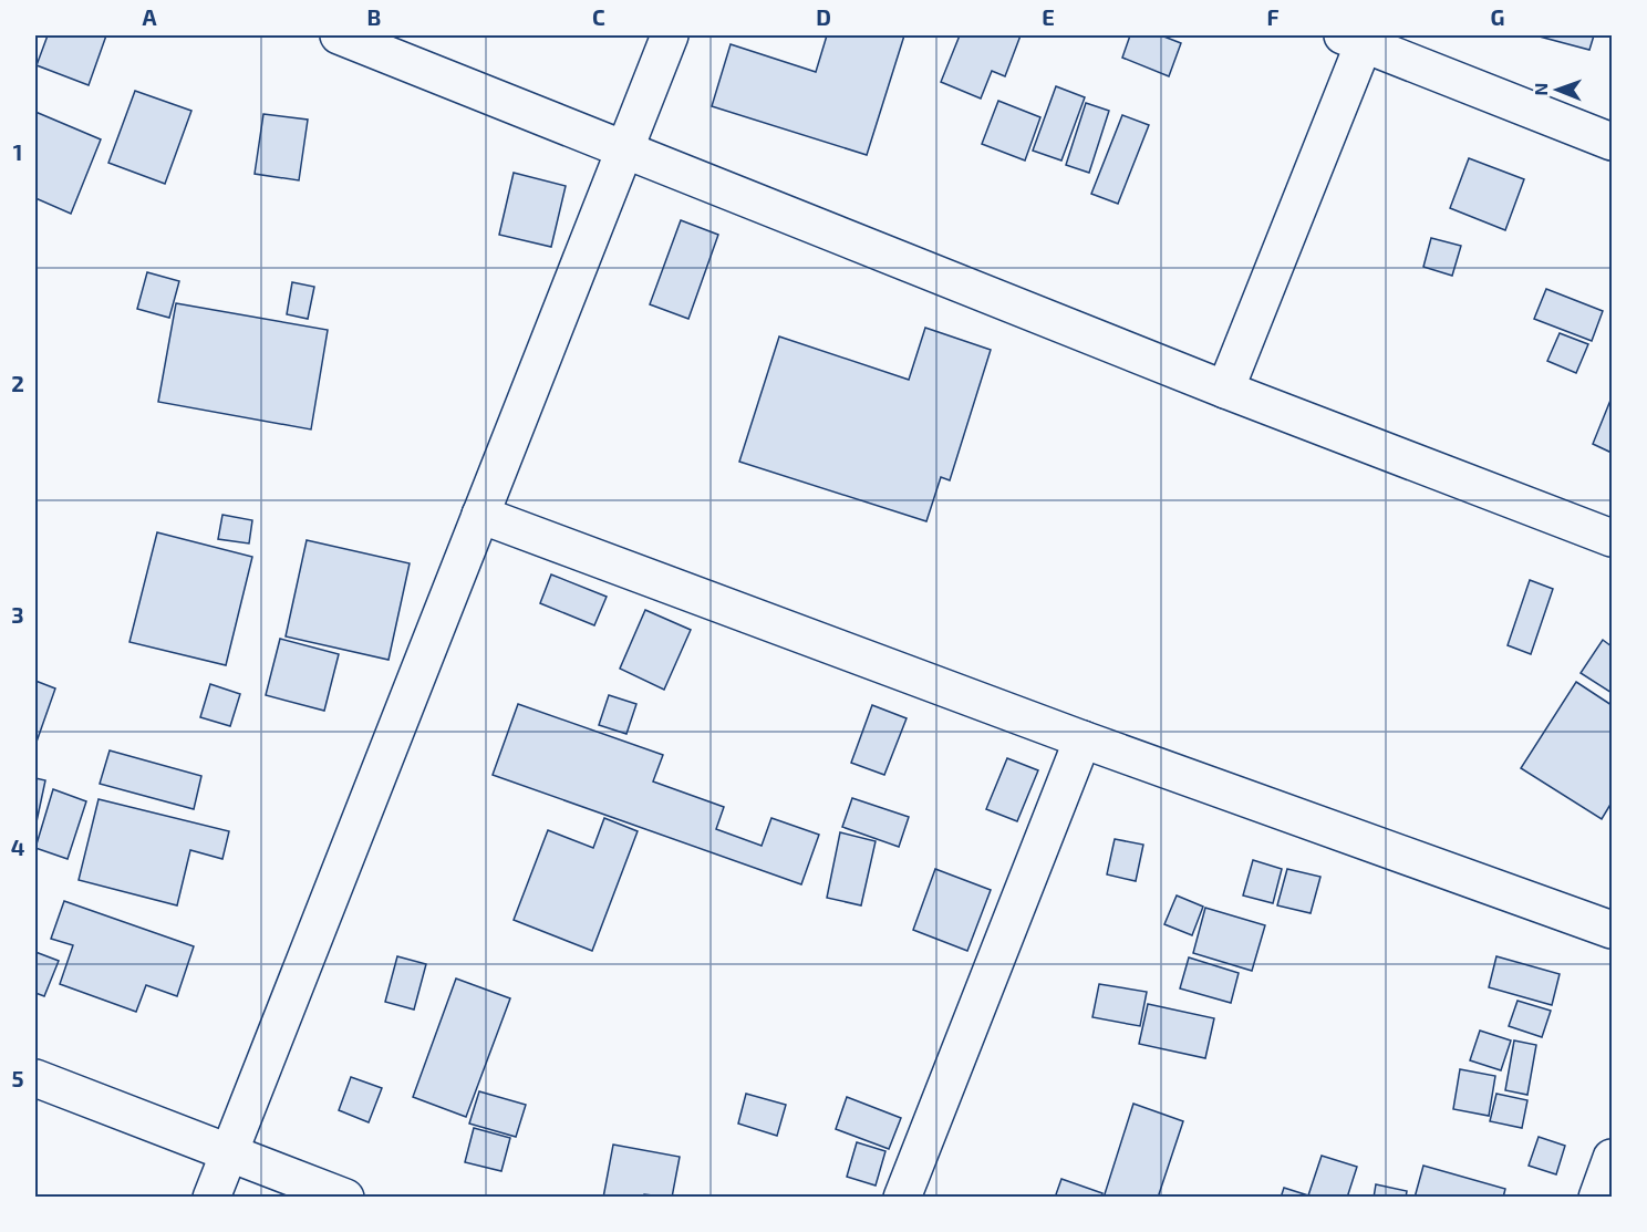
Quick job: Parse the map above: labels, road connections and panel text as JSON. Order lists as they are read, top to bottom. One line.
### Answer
{"north":"left","grid":{"columns":["A","B","C","D","E","F","G"],"rows":["1","2","3","4","5"]}}
